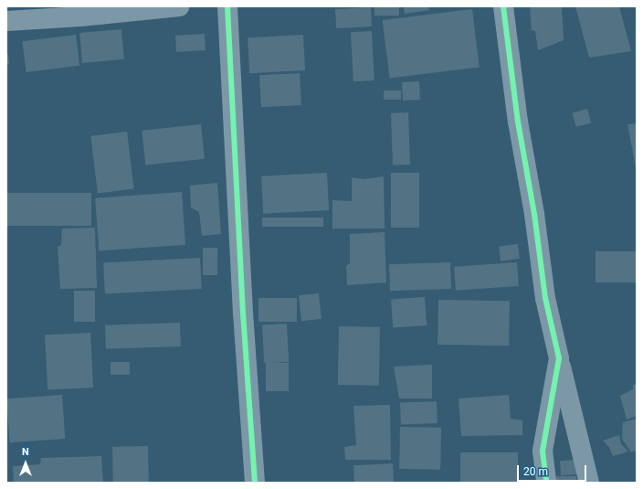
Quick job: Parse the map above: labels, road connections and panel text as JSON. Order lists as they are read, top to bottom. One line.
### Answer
{"scale_bar":"20 m","north":"top"}
